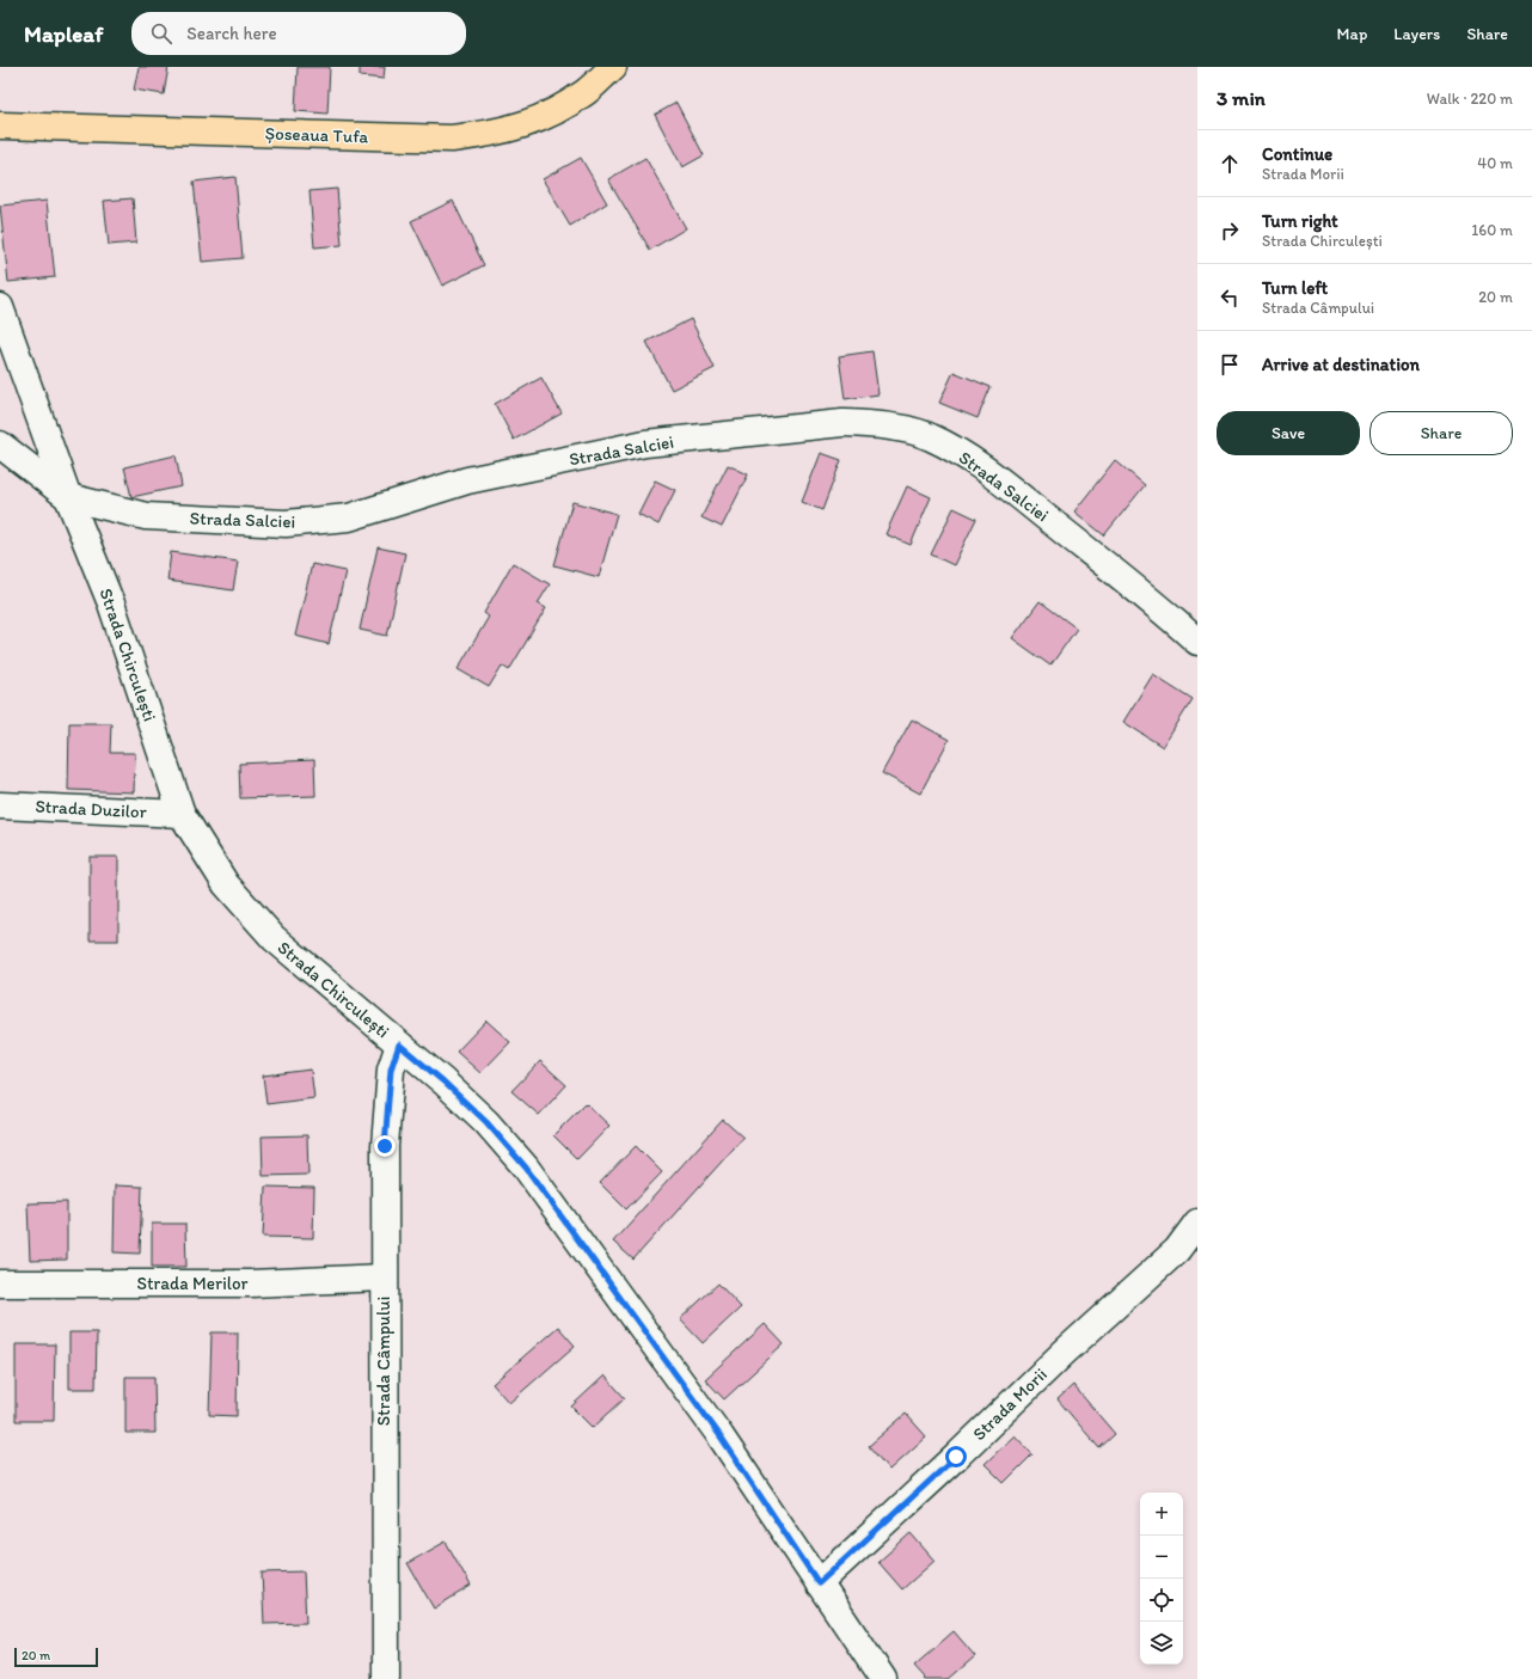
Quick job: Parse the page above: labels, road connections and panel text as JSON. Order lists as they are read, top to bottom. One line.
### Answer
{"streets":{"main road":["Șoseaua Tufa"],"street":["Strada Salciei","Strada Chirculești","Strada Duzilor","Strada Merilor","Strada Câmpului","Strada Morii"]},"crossings":[["Strada Salciei","Strada Chirculești"],["Strada Chirculești","Strada Duzilor"],["Strada Chirculești","Strada Câmpului"],["Strada Chirculești","Strada Morii"],["Strada Merilor","Strada Câmpului"]],"scale_bar":"20 m","page":{"header":"Mapleaf","search":"Search here","nav":["Map","Layers","Share"],"heading":["3 min","Walk · 220 m"],"list":[["Continue","Strada Morii","40 m"],["Turn right","Strada Chirculești","160 m"],["Turn left","Strada Câmpului","20 m"],"Arrive at destination"],"buttons":["Save","Share"],"map_buttons":["+","−"],"scale":"20 m"}}
